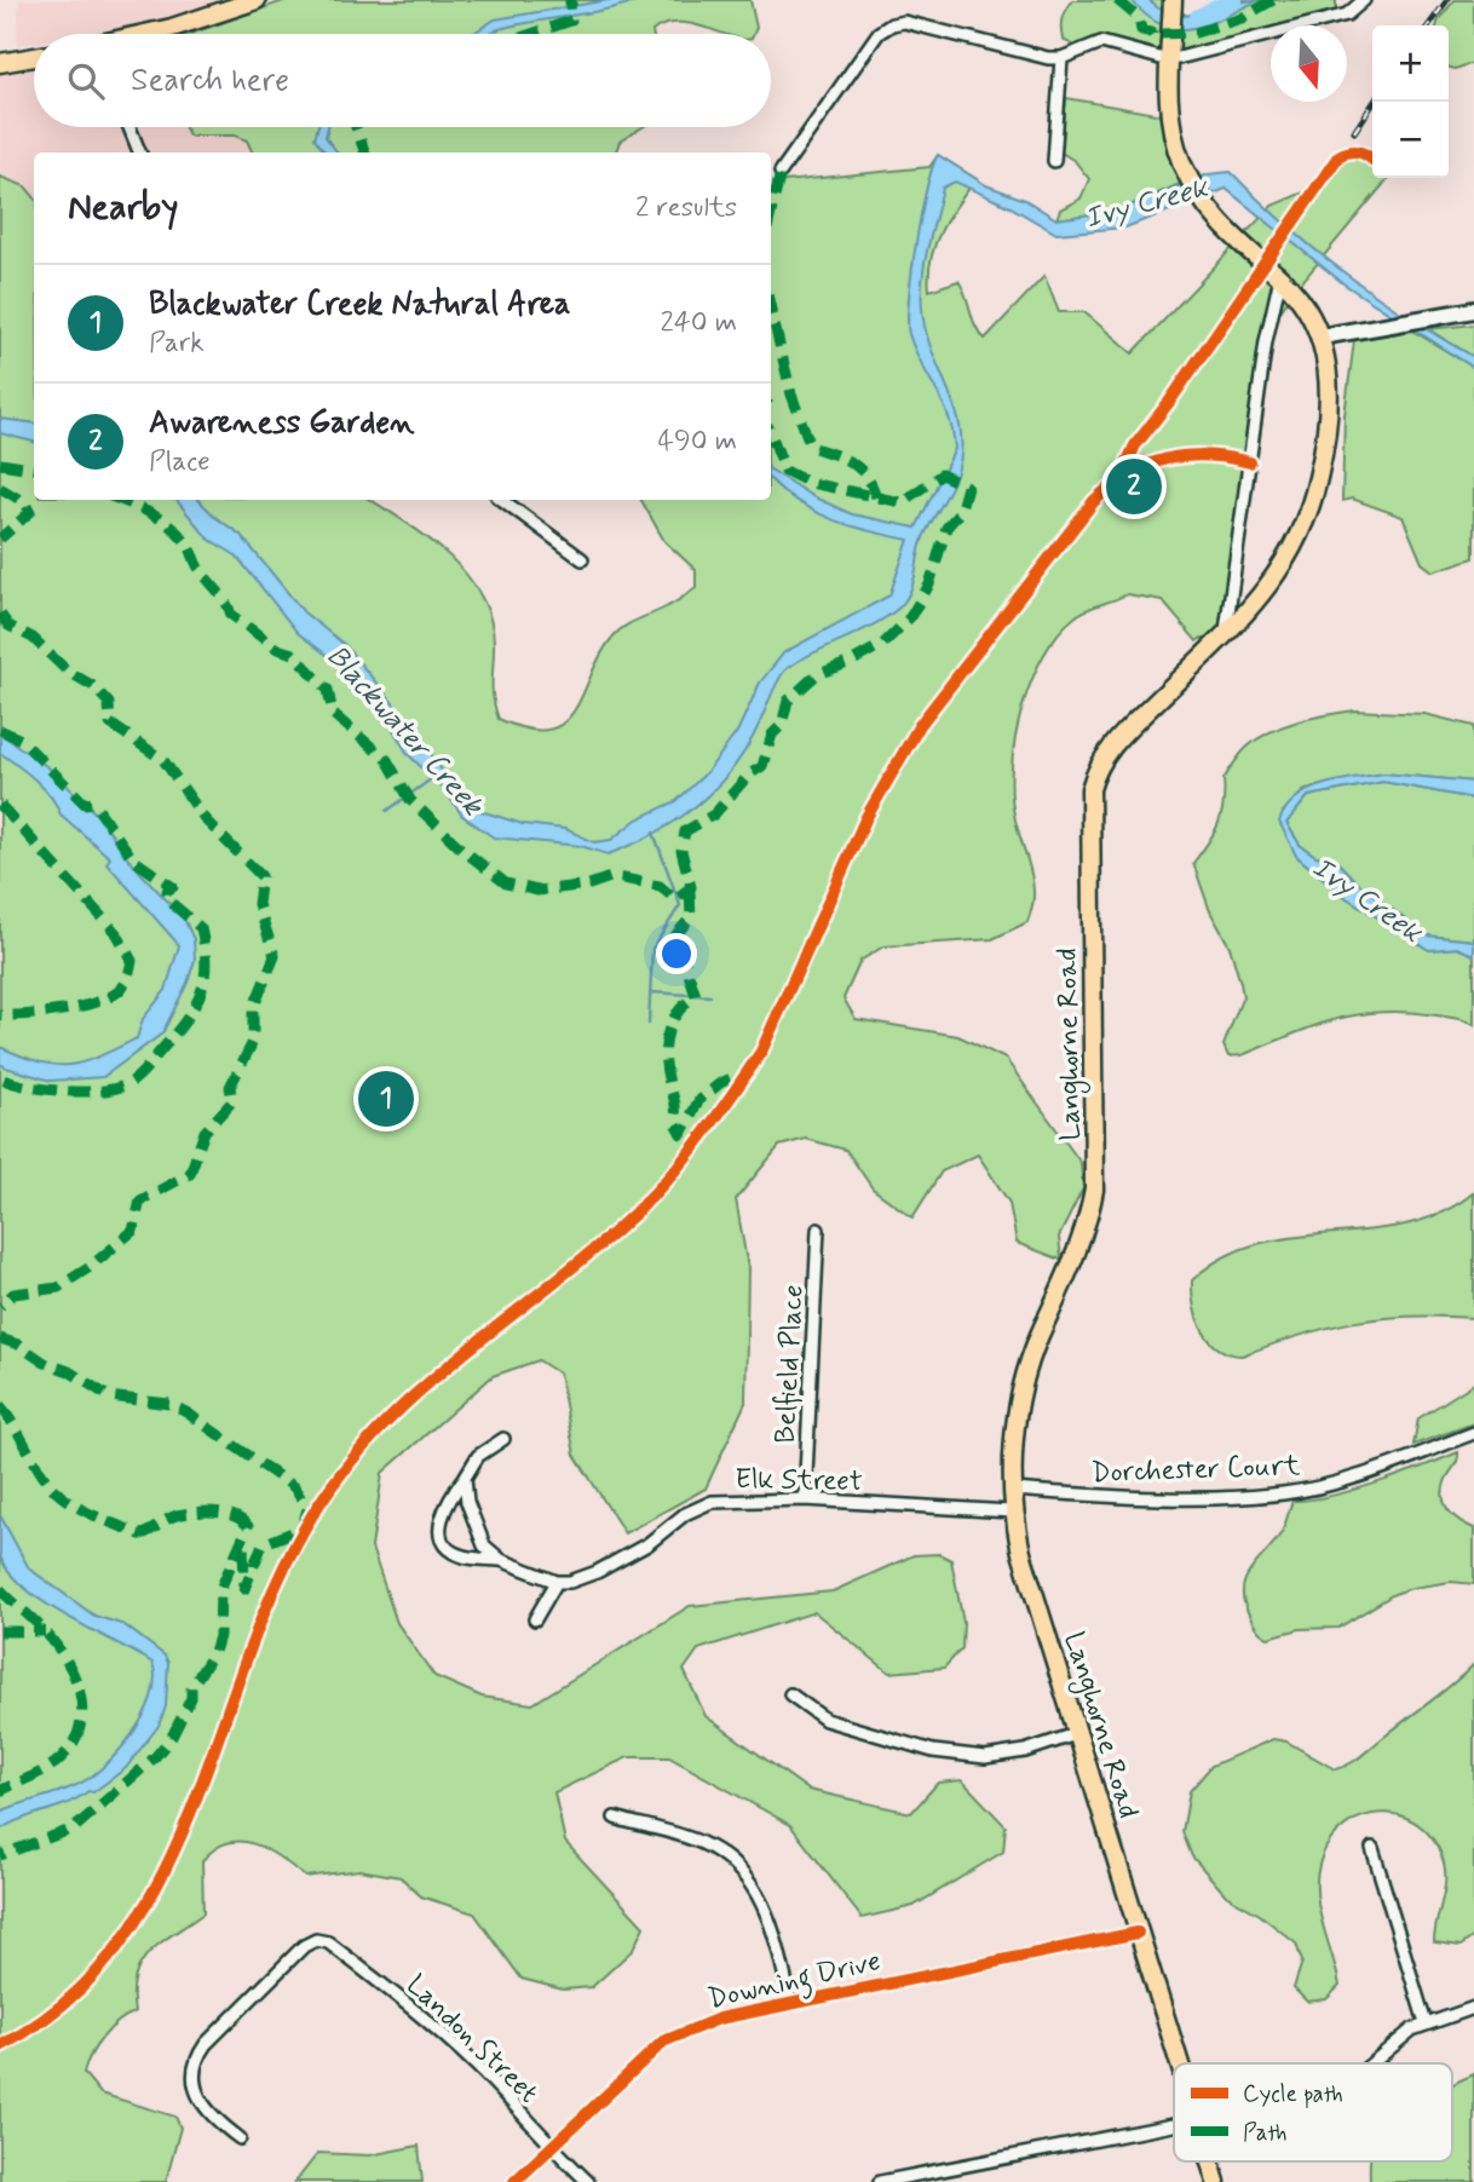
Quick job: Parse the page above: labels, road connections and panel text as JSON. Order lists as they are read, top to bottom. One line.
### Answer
{"streets":{"main road":["Langhorne Road"],"street":["Belfield Place","Dorchester Court","Elk Street","Downing Drive","Landon Street"]},"crossings":[["Langhorne Road","Dorchester Court"],["Langhorne Road","Elk Street"],["Langhorne Road","Downing Drive"],["Belfield Place","Elk Street"],["Downing Drive","Landon Street"]],"water":["Ivy Creek","Blackwater Creek"],"legend":["Cycle path","Path"],"north":"bottom","page":{"map_buttons":["+","−"],"search":"Search here","heading":["Nearby","2 results"],"list":[{"mark":"1","name":"Blackwater Creek Natural Area","note":"Park","value":"240 m"},{"mark":"2","name":"Awareness Garden","note":"Place","value":"490 m"}],"pins":["2","1"]}}
